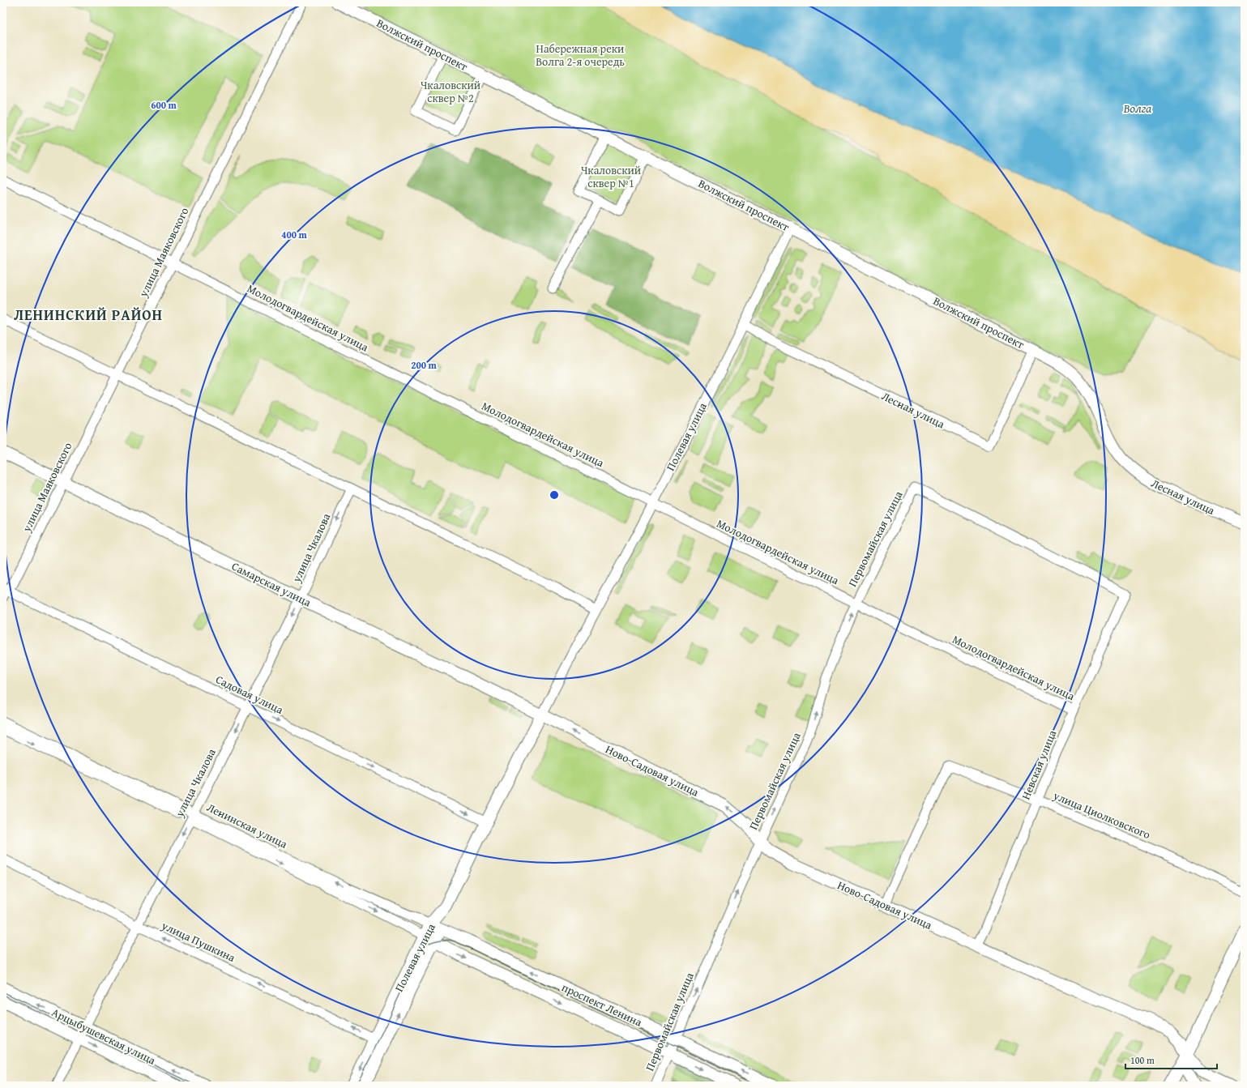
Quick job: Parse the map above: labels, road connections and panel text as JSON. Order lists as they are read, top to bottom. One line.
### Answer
{"streets":{"main road":["Волжский проспект","Лесная улица","Полевая улица","Самарская улица","Ново-Садовая улица","проспект Ленина","Арцыбушевская улица"],"street":["улица Маяковского","Молодогвардейская улица","Первомайская улица","улица Чкалова","Садовая улица","Невская улица","улица Циолковского","Ленинская улица","улица Пушкина"]},"crossings":[["Волжский проспект","Лесная улица"],["Волжский проспект","Полевая улица"],["улица Маяковского","Молодогвардейская улица"],["улица Маяковского","Самарская улица"],["улица Маяковского","Садовая улица"],["Молодогвардейская улица","Полевая улица"],["Молодогвардейская улица","Первомайская улица"],["Молодогвардейская улица","Невская улица"],["Лесная улица","Полевая улица"],["Полевая улица","Самарская улица"],["Полевая улица","Ново-Садовая улица"],["Полевая улица","Ленинская улица"],["Полевая улица","улица Пушкина"],["Полевая улица","проспект Ленина"],["Первомайская улица","Невская улица"],["Первомайская улица","Ново-Садовая улица"],["Первомайская улица","проспект Ленина"],["улица Чкалова","Самарская улица"],["улица Чкалова","Садовая улица"],["улица Чкалова","Ленинская улица"],["улица Чкалова","улица Пушкина"],["улица Чкалова","Арцыбушевская улица"],["Самарская улица","Ново-Садовая улица"],["Невская улица","Ново-Садовая улица"],["Невская улица","улица Циолковского"],["Ново-Садовая улица","улица Циолковского"],["Ленинская улица","проспект Ленина"]],"one_way":["Первомайская улица","улица Чкалова","Садовая улица","улица Пушкина"],"districts":["ЛЕНИНСКИЙ РАЙОН"],"water":["Волга"],"parks":["Набережная реки Волга 2-я очередь","Чкаловский сквер №2","Чкаловский сквер №1"],"scale_bar":"100 m","rings":["600 m","400 m","200 m"]}
